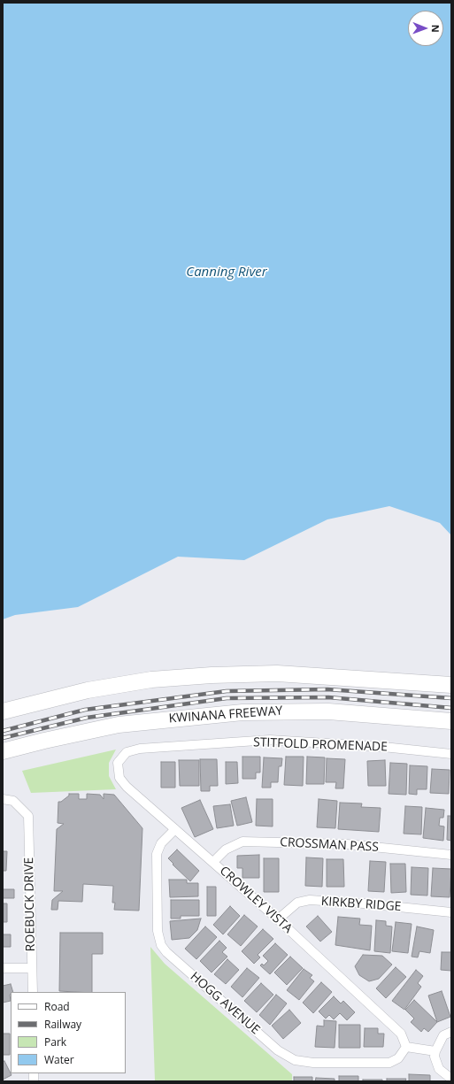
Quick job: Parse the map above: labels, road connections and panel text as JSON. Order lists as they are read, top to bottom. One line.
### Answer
{"streets":{"highway":["KWINANA FREEWAY"],"street":["STITFOLD PROMENADE","CROSSMAN PASS","CROWLEY VISTA","ROEBUCK DRIVE","KIRKBY RIDGE","HOGG AVENUE"]},"crossings":[["STITFOLD PROMENADE","CROWLEY VISTA"],["CROSSMAN PASS","CROWLEY VISTA"],["CROWLEY VISTA","KIRKBY RIDGE"],["CROWLEY VISTA","HOGG AVENUE"]],"water":["Canning River"],"legend":["Road","Railway","Park","Water"],"north":"right"}
